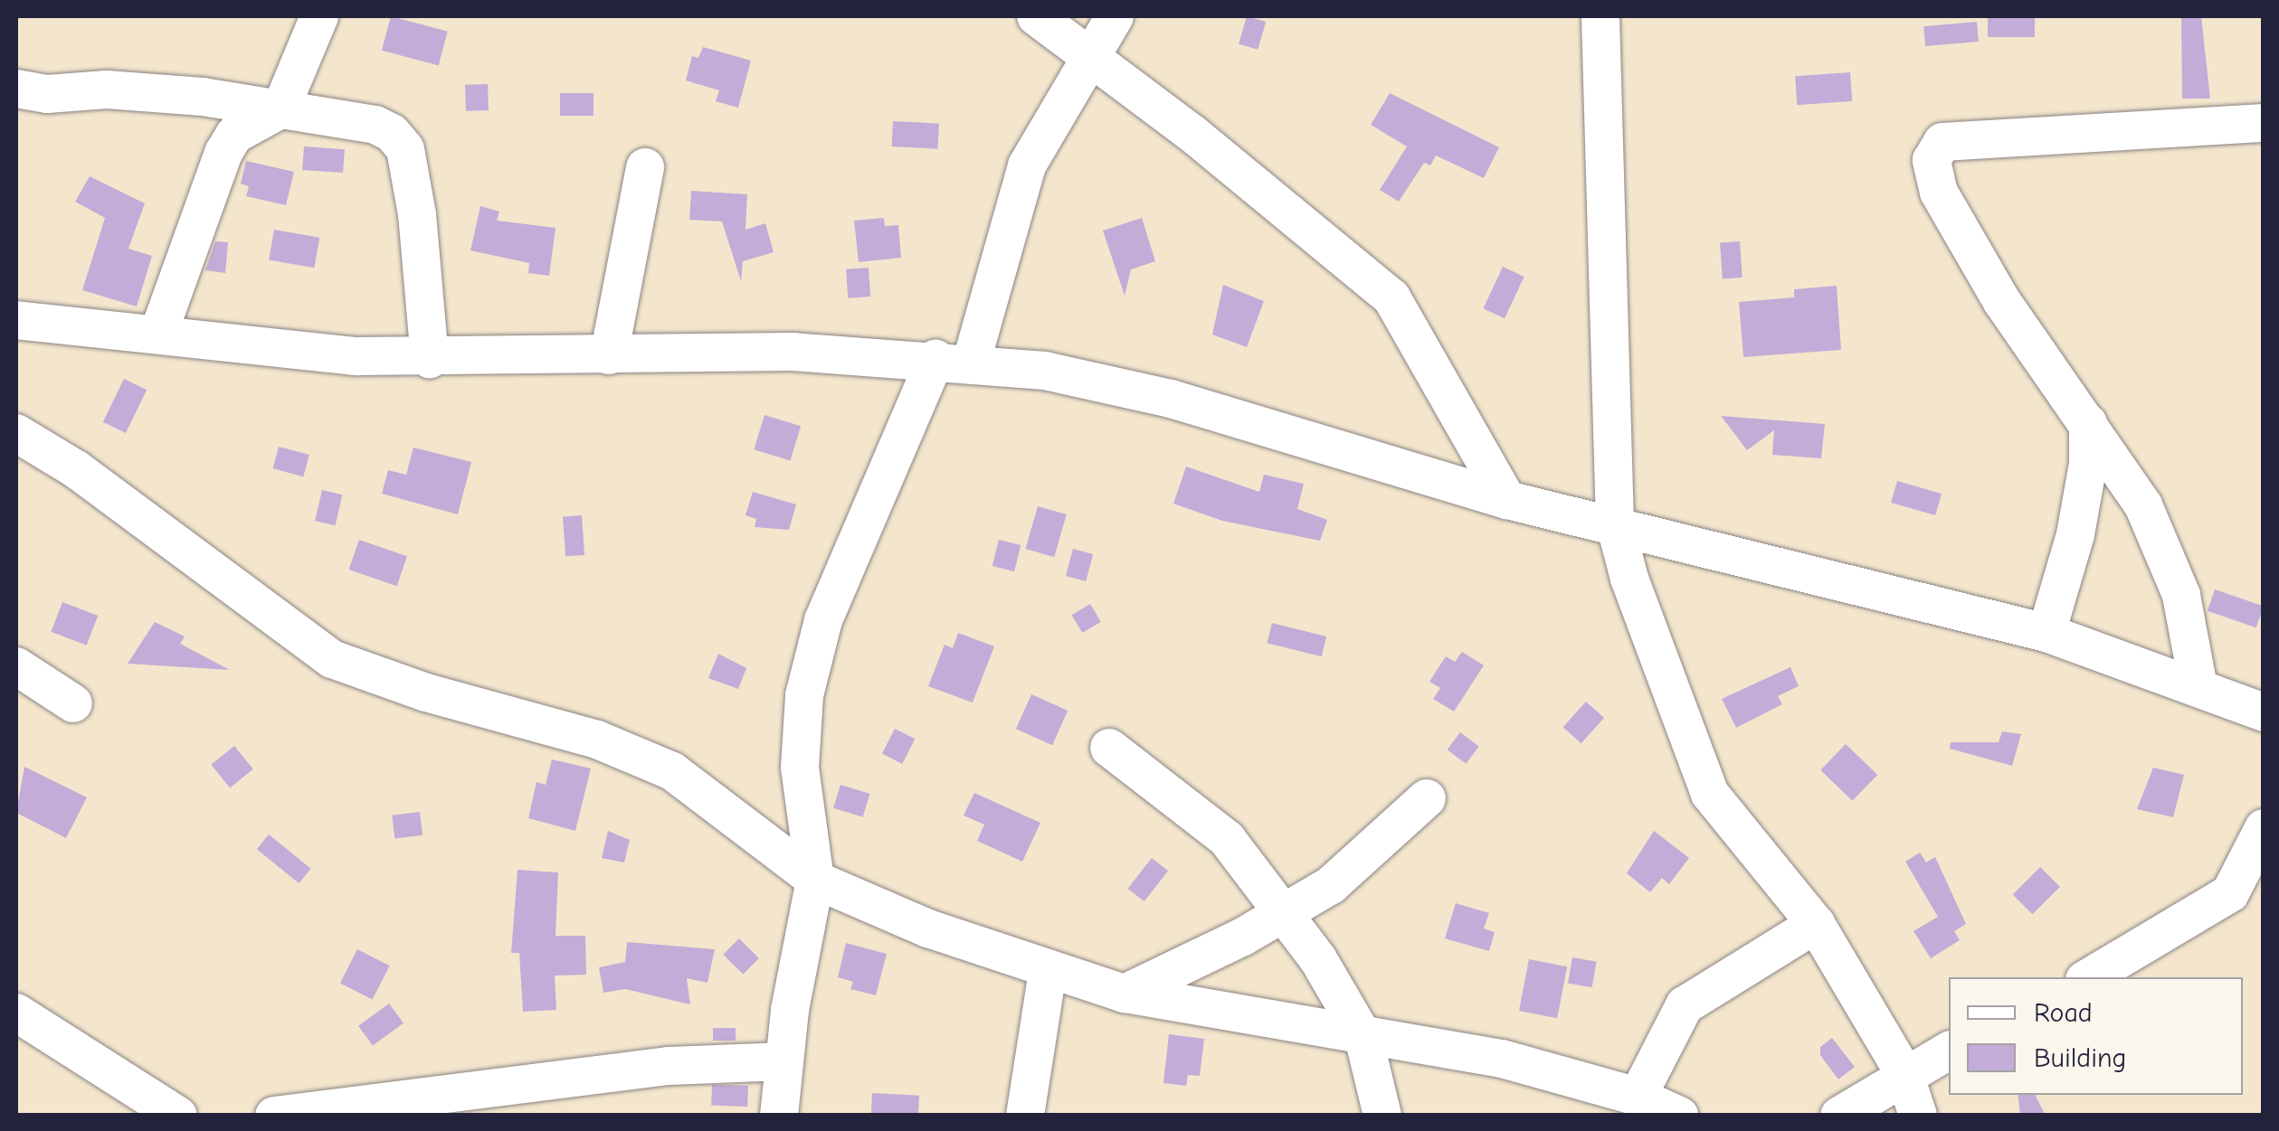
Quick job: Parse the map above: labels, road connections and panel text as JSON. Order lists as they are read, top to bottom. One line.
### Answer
{"legend":["Road","Building"]}
